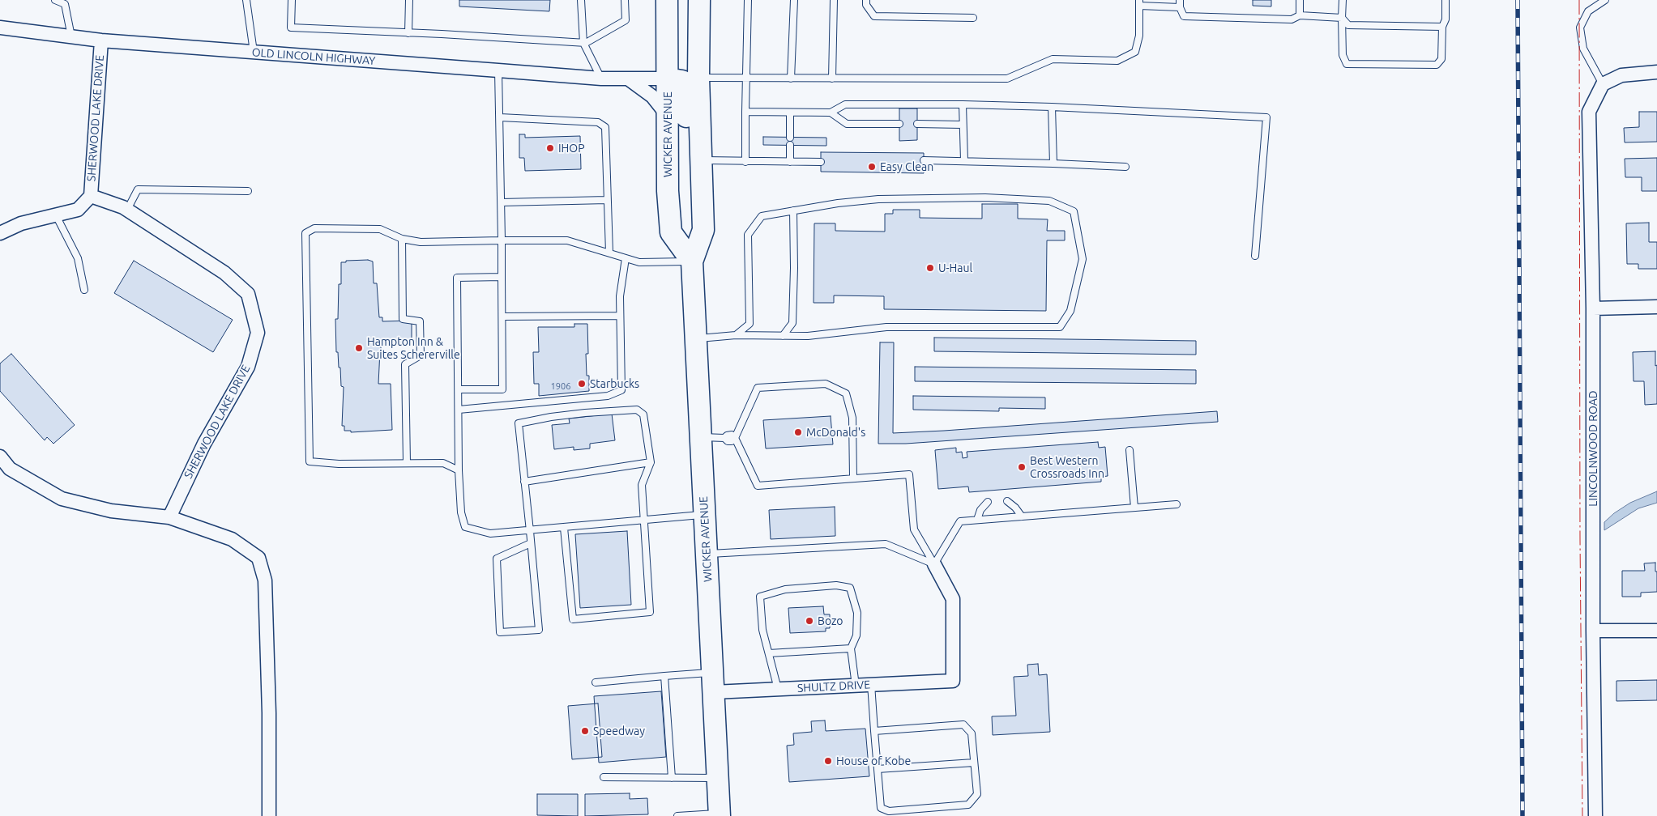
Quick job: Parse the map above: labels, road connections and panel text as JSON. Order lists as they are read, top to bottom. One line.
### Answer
{"streets":{"highway":["WICKER AVENUE"],"street":["OLD LINCOLN HIGHWAY","SHERWOOD LAKE DRIVE","LINCOLNWOOD ROAD","SHULTZ DRIVE"]},"crossings":[["OLD LINCOLN HIGHWAY","SHERWOOD LAKE DRIVE"],["OLD LINCOLN HIGHWAY","WICKER AVENUE"],["WICKER AVENUE","SHULTZ DRIVE"]],"places":["IHOP","Easy Clean","U-Haul","Hampton Inn & Suites Schererville","Starbucks","McDonald's","Best Western Crossroads Inn","Bozo","Speedway","House of Kobe"],"house_numbers":["1906"]}
